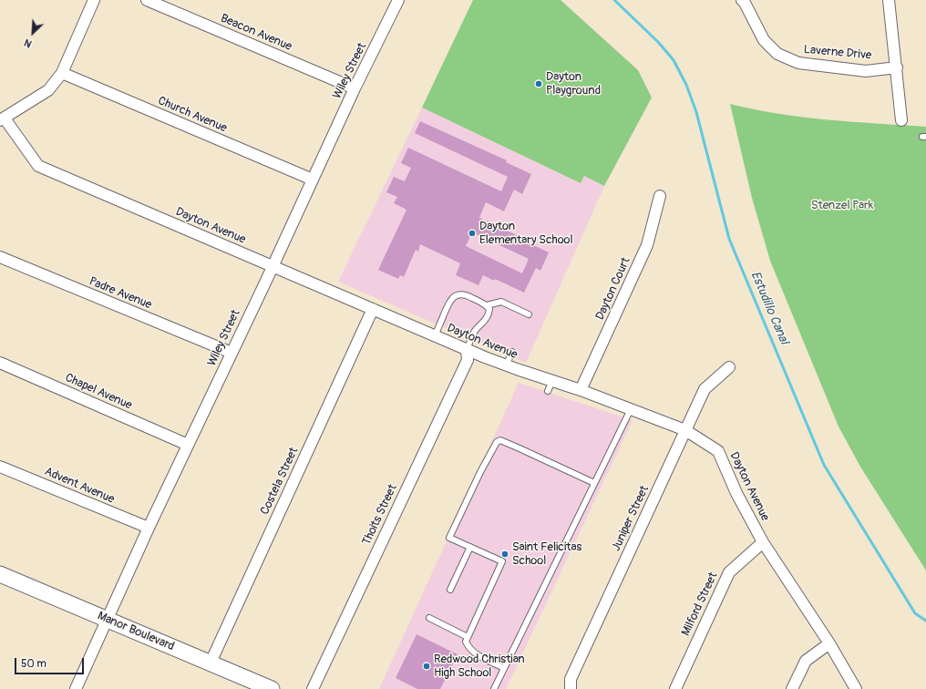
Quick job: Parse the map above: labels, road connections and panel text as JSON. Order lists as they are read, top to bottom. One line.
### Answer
{"streets":{"street":["Beacon Avenue","Laverne Drive","Wiley Street","Church Avenue","Dayton Avenue","Dayton Court","Padre Avenue","Chapel Avenue","Costela Street","Advent Avenue","Thoits Street","Juniper Street","Milford Street","Manor Boulevard"]},"crossings":[["Beacon Avenue","Wiley Street"],["Wiley Street","Church Avenue"],["Wiley Street","Dayton Avenue"],["Wiley Street","Padre Avenue"],["Wiley Street","Chapel Avenue"],["Wiley Street","Advent Avenue"],["Wiley Street","Manor Boulevard"],["Dayton Avenue","Dayton Court"],["Dayton Avenue","Costela Street"],["Dayton Avenue","Thoits Street"],["Dayton Avenue","Juniper Street"],["Dayton Avenue","Milford Street"],["Costela Street","Manor Boulevard"]],"water":["Estudillo Canal"],"parks":["Stenzel Park"],"places":["Dayton Playground","Dayton Elementary School","Saint Felicitas School","Redwood Christian High School"],"scale_bar":"50 m","north":"bottom left"}
